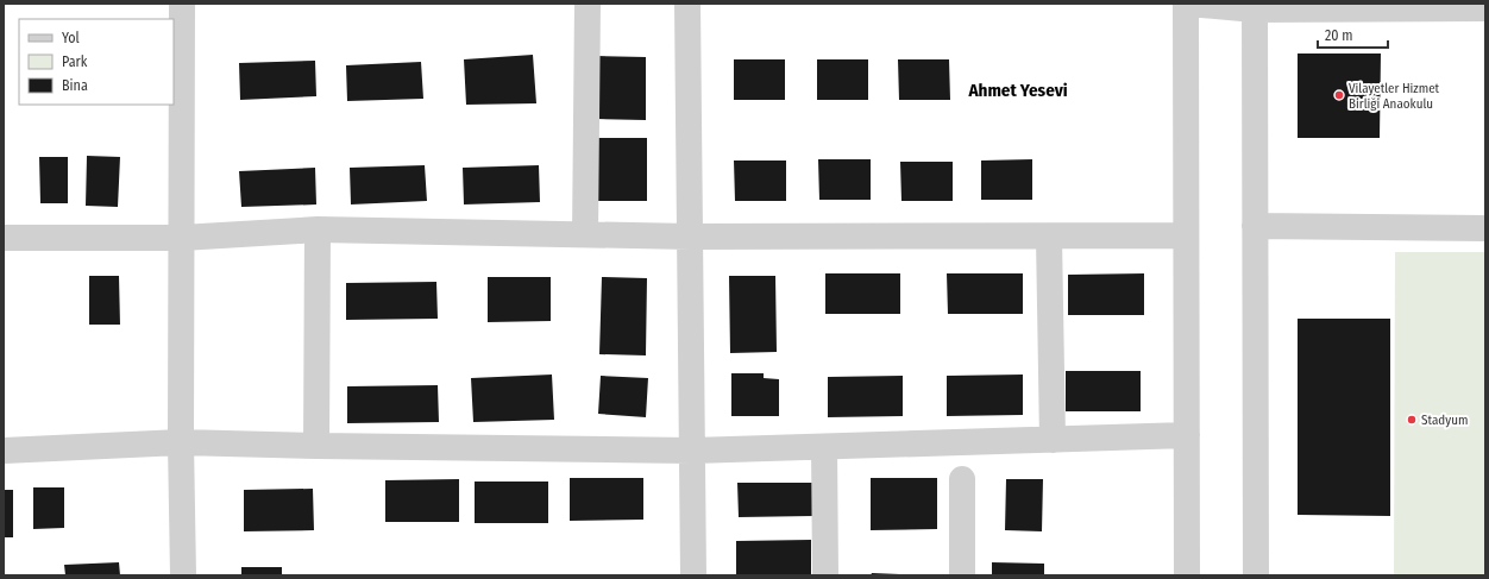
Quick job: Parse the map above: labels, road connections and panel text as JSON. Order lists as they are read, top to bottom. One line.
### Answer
{"districts":["Ahmet Yesevi"],"places":["Vilayetler Hizmet Birliği Anaokulu","Stadyum"],"legend":["Yol","Park","Bina"],"scale_bar":"20 m"}
